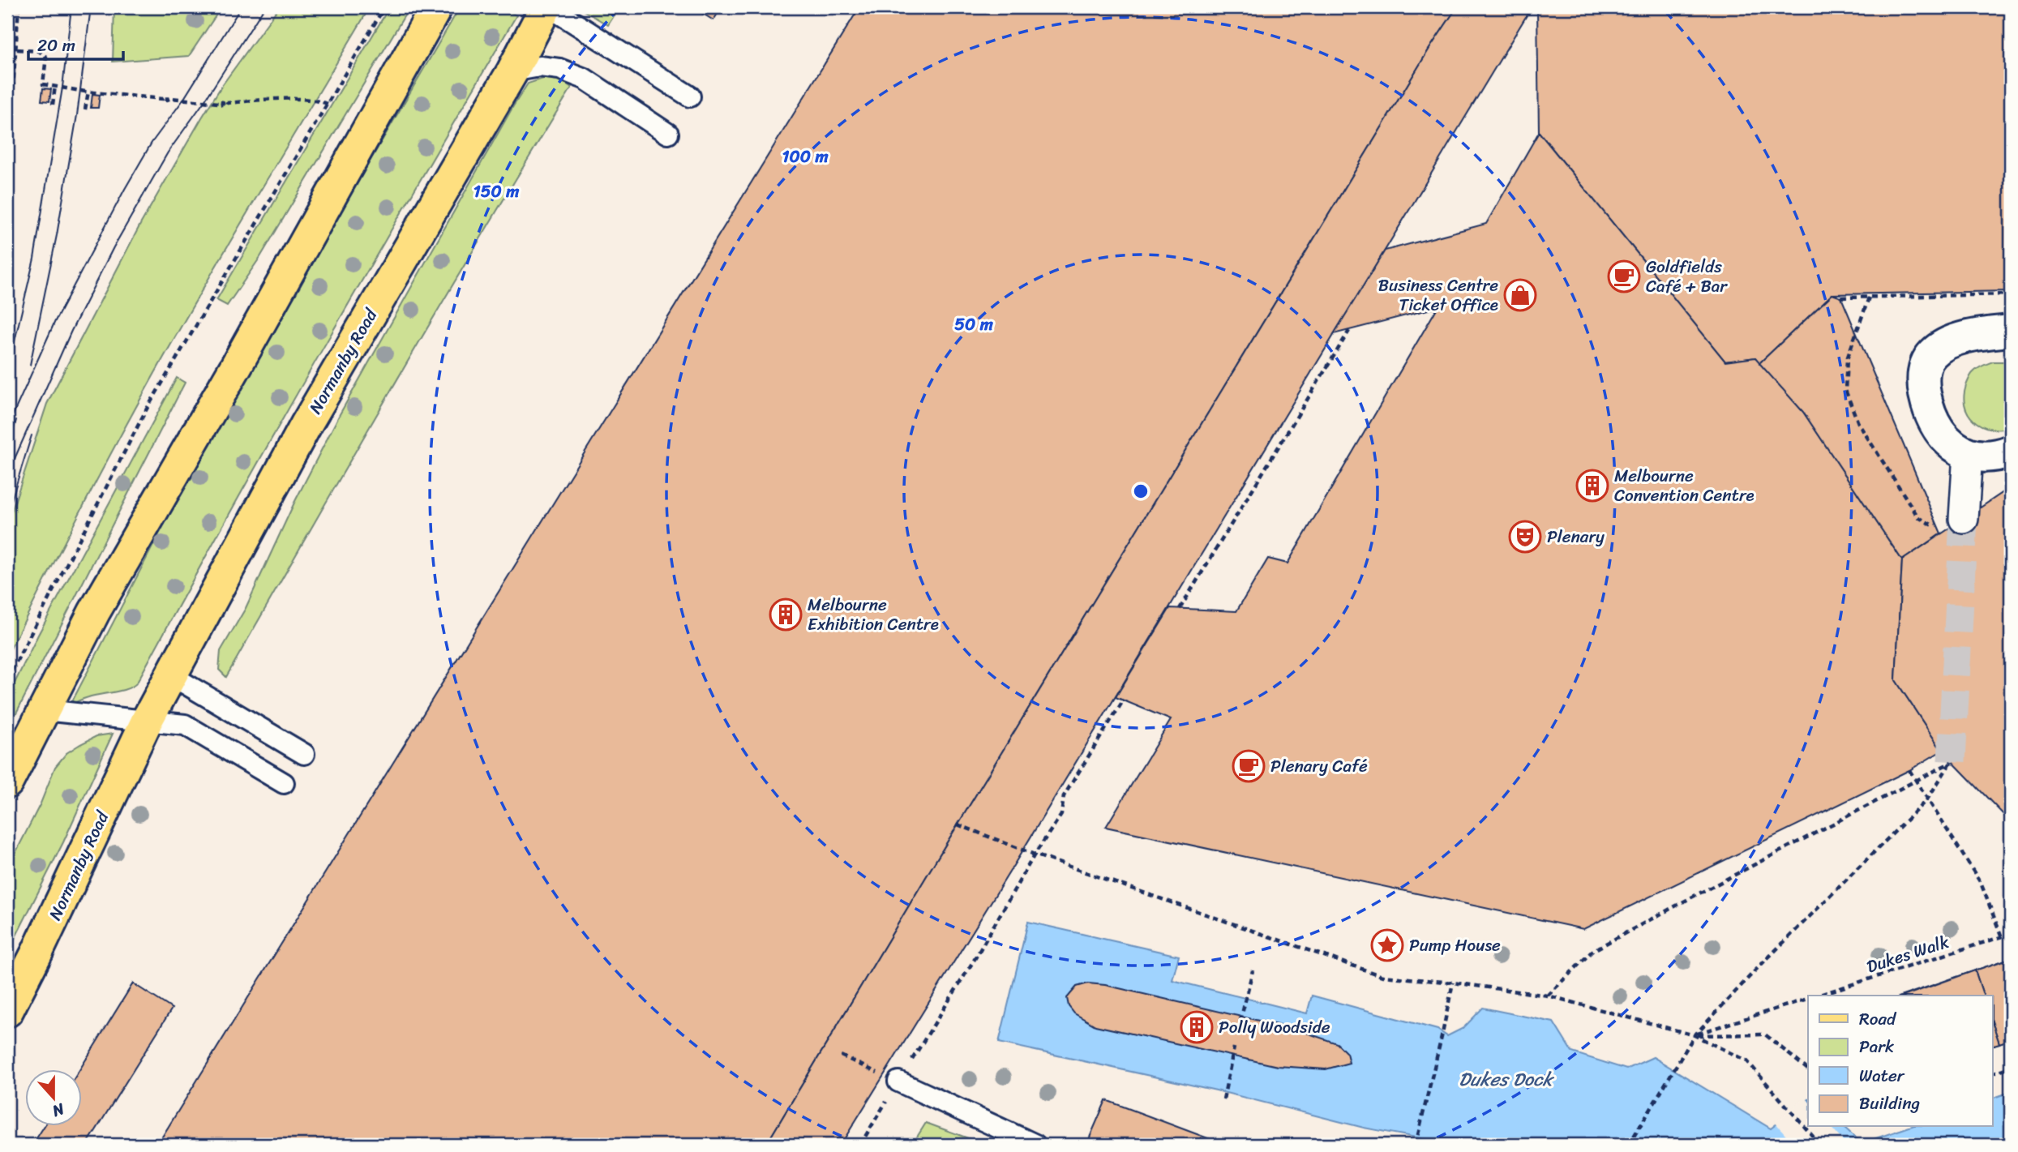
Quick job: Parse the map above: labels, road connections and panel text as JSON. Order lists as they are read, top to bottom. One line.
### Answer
{"streets":{"main road":["Normanby Road"],"path":["Dukes Walk"]},"water":["Dukes Dock"],"places":{"cafe":["Goldfields Café + Bar","Plenary Café"],"shop":["Business Centre Ticket Office"],"building":["Melbourne Convention Centre","Melbourne Exhibition Centre","Polly Woodside"],"theatre":["Plenary"],"place":["Pump House"]},"legend":["Road","Park","Water","Building"],"scale_bar":"20 m","north":"bottom","rings":["100 m","150 m","50 m"]}
